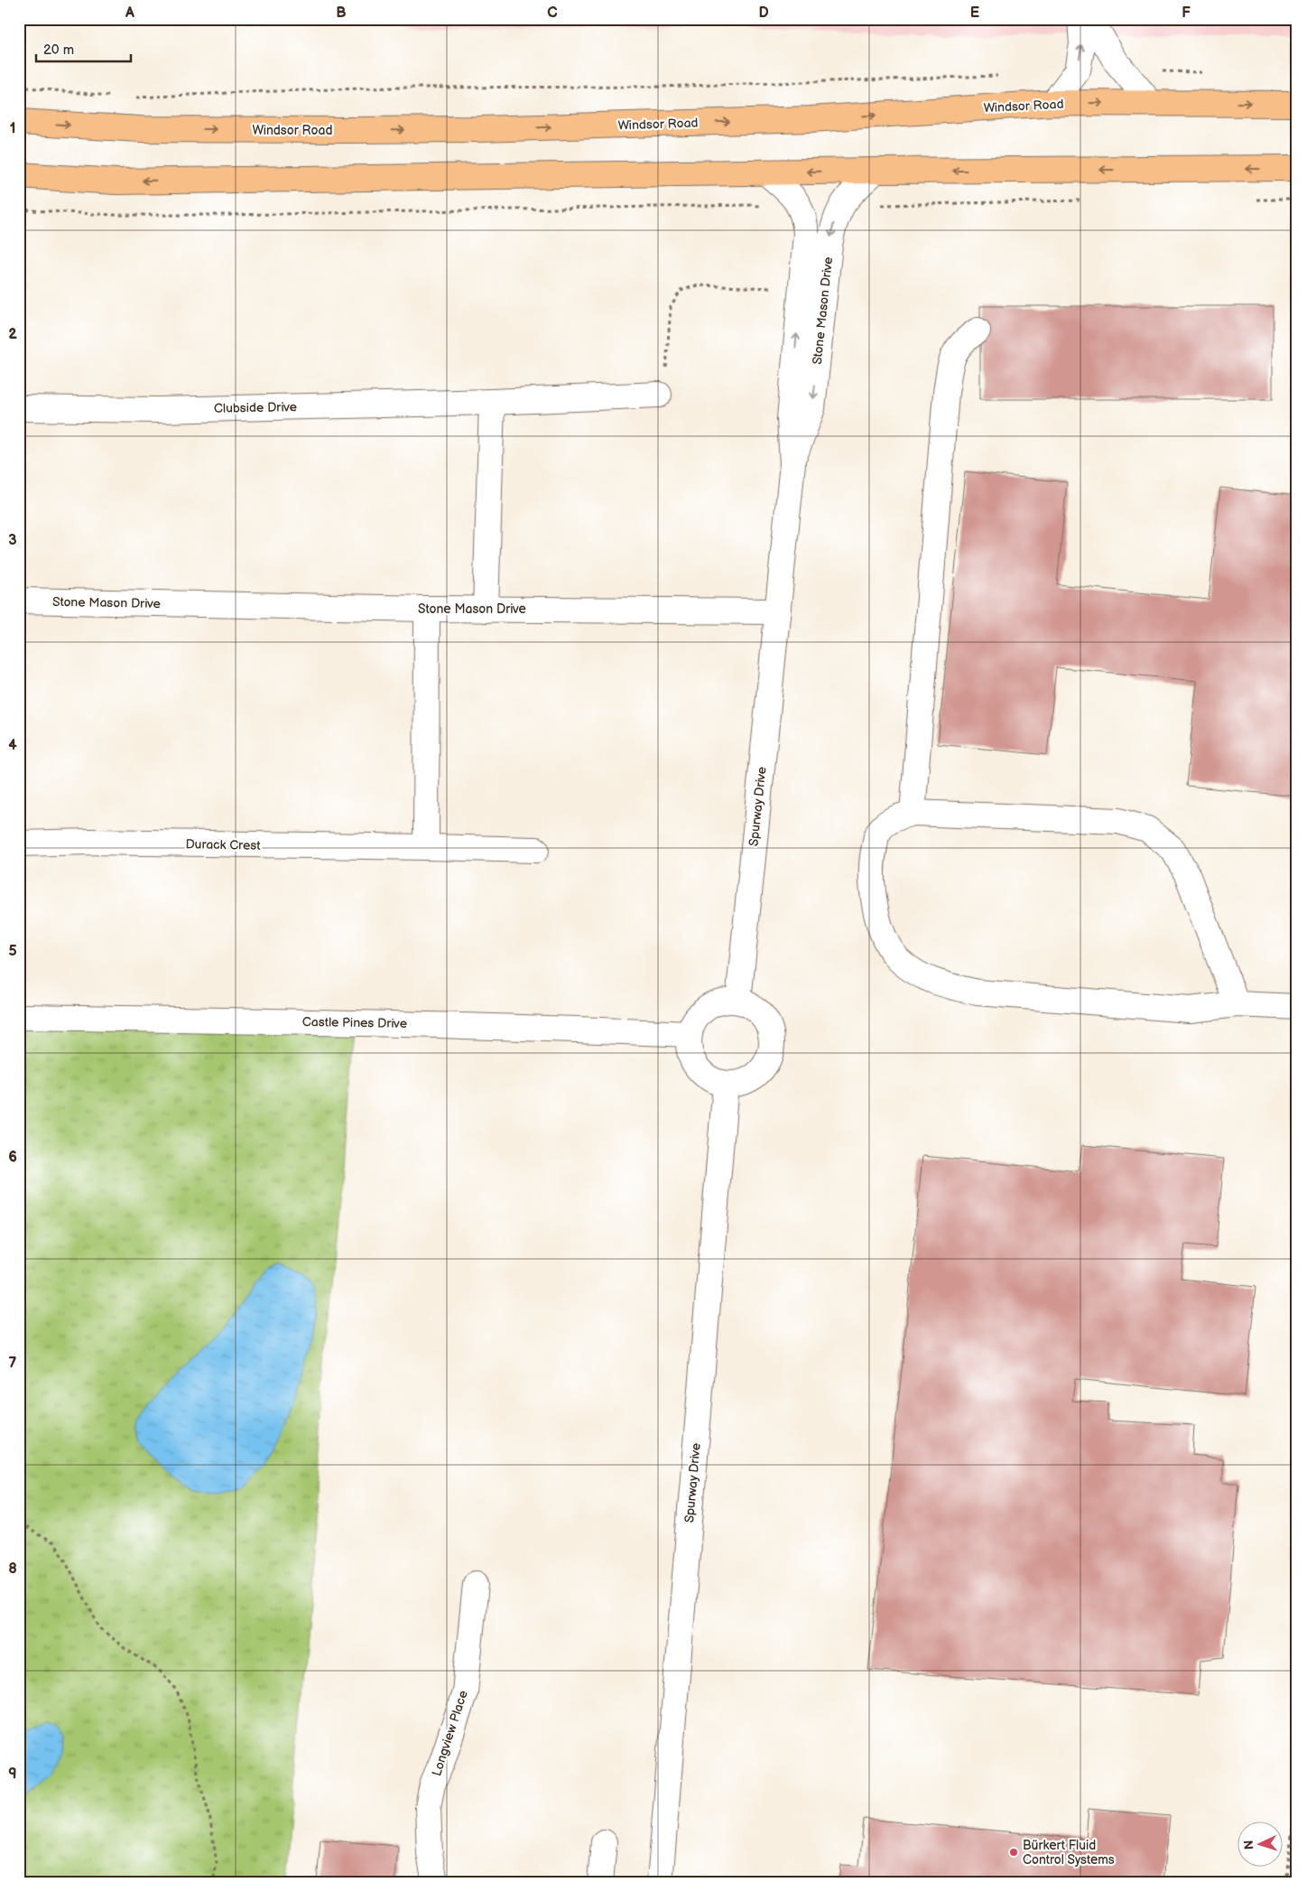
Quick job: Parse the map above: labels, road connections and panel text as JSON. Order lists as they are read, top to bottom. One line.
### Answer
{"streets":{"main road":["Windsor Road"],"street":["Stone Mason Drive","Clubside Drive","Spurway Drive","Durack Crest","Castle Pines Drive","Longview Place"]},"crossings":[["Stone Mason Drive","Spurway Drive"],["Spurway Drive","Castle Pines Drive"]],"places":["Bürkert Fluid Control Systems"],"scale_bar":"20 m","north":"left","grid":{"columns":["A","B","C","D","E","F"],"rows":["1","2","3","4","5","6","7","8","9"]}}
